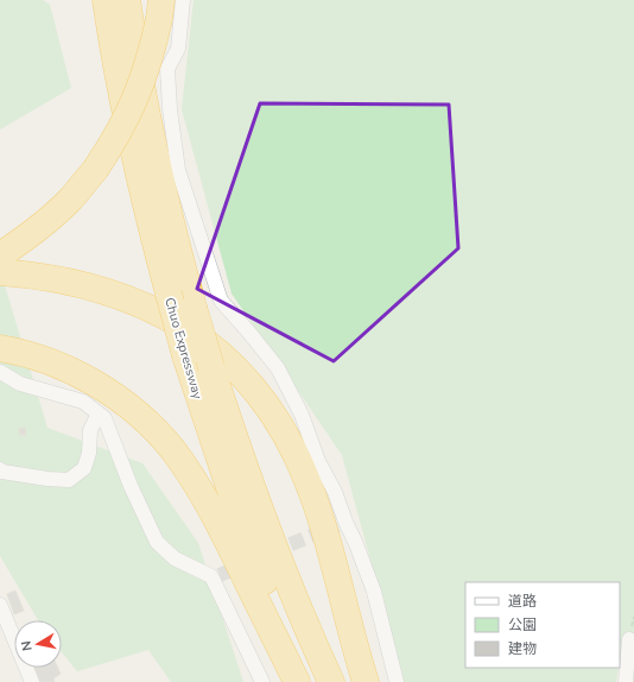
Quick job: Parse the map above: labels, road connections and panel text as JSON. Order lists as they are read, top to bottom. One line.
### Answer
{"streets":{"highway":["Chuo Expressway"]},"legend":["道路","公園","建物"],"north":"left"}
